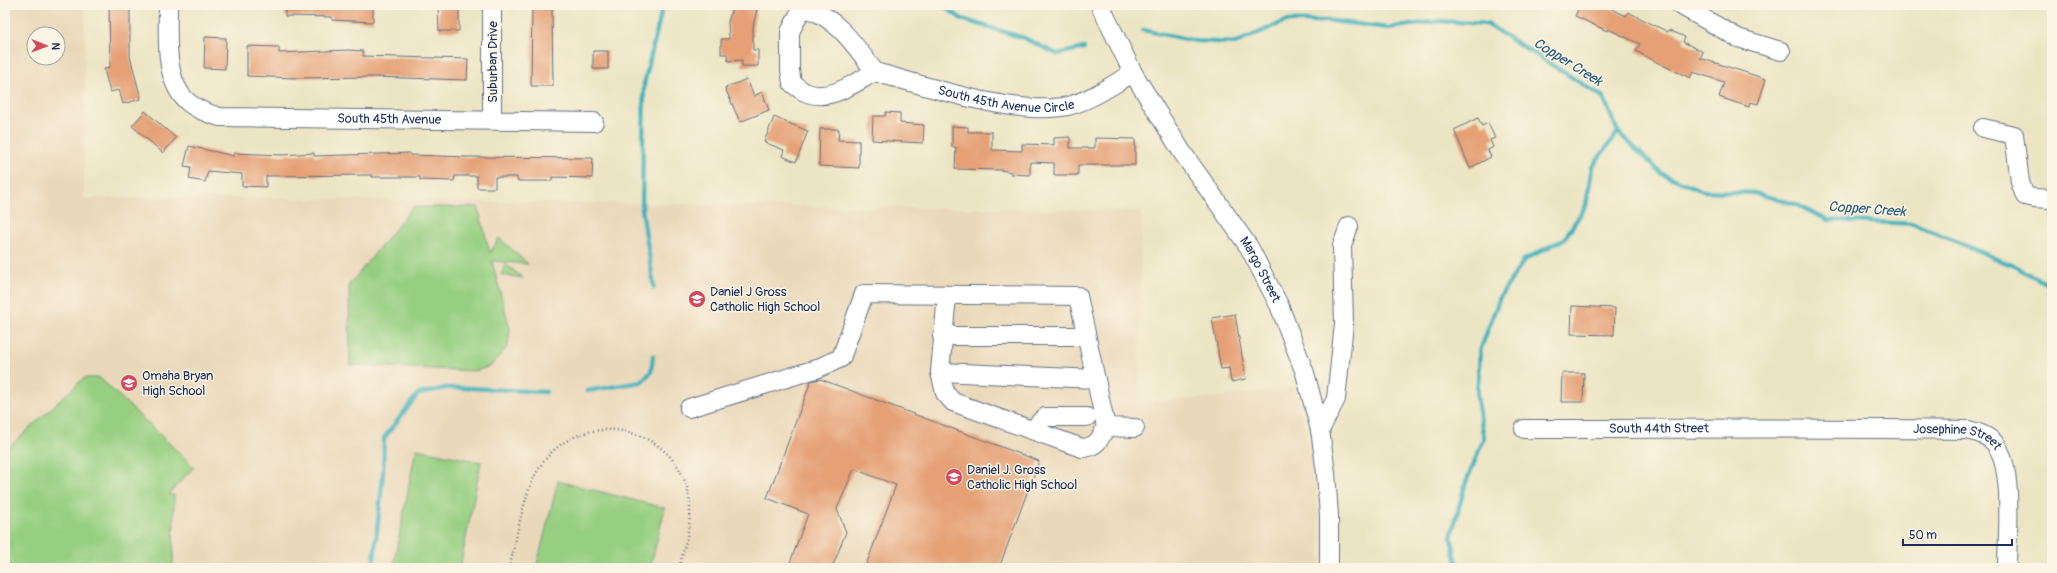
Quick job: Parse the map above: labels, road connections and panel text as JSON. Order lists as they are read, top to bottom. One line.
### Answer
{"streets":{"street":["Suburban Drive","South 45th Avenue Circle","South 45th Avenue","Margo Street","South 44th Street","Josephine Street"]},"crossings":[["Suburban Drive","South 45th Avenue"],["South 45th Avenue Circle","Margo Street"],["South 44th Street","Josephine Street"]],"water":["Copper Creek"],"places":{"school or university":["Daniel J Gross Catholic High School","Omaha Bryan High School","Daniel J. Gross Catholic High School"]},"scale_bar":"50 m","north":"right"}
